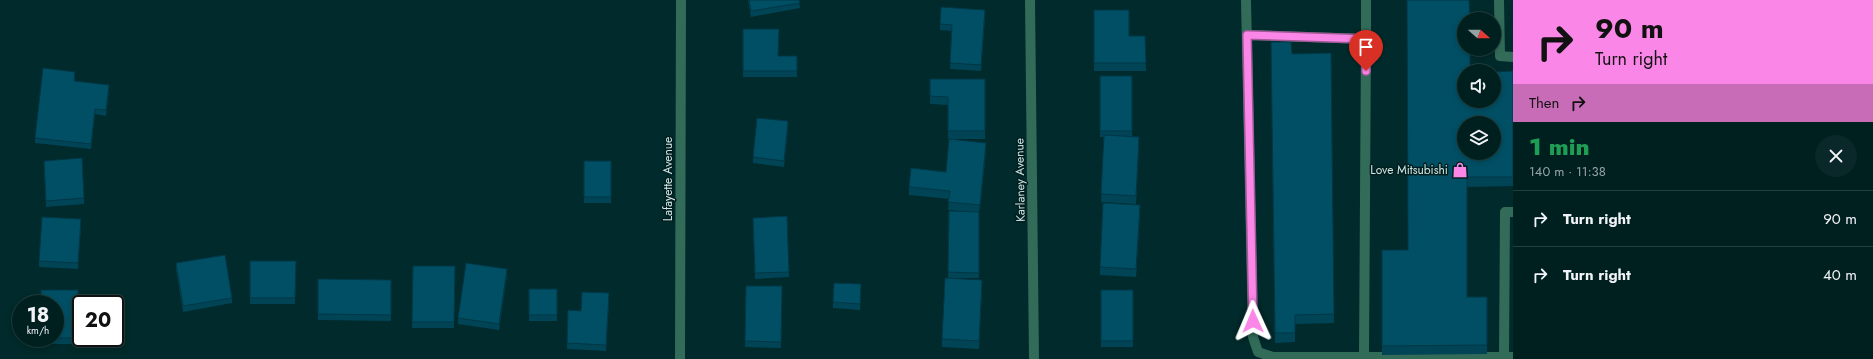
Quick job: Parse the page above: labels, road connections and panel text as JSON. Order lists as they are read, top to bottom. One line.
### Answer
{"streets":{"street":["Lafayette Avenue","Karlaney Avenue"]},"places":{"shop":["Love Mitsubishi"]},"north":"right","page":{"turn":["90 m","Turn right"],"then":"Then","heading":["1 min","140 m · 11:38"],"list":[{"name":"Turn right","value":"90 m"},{"name":"Turn right","value":"40 m"}],"speed":"18 km/h","limit":"20"}}
